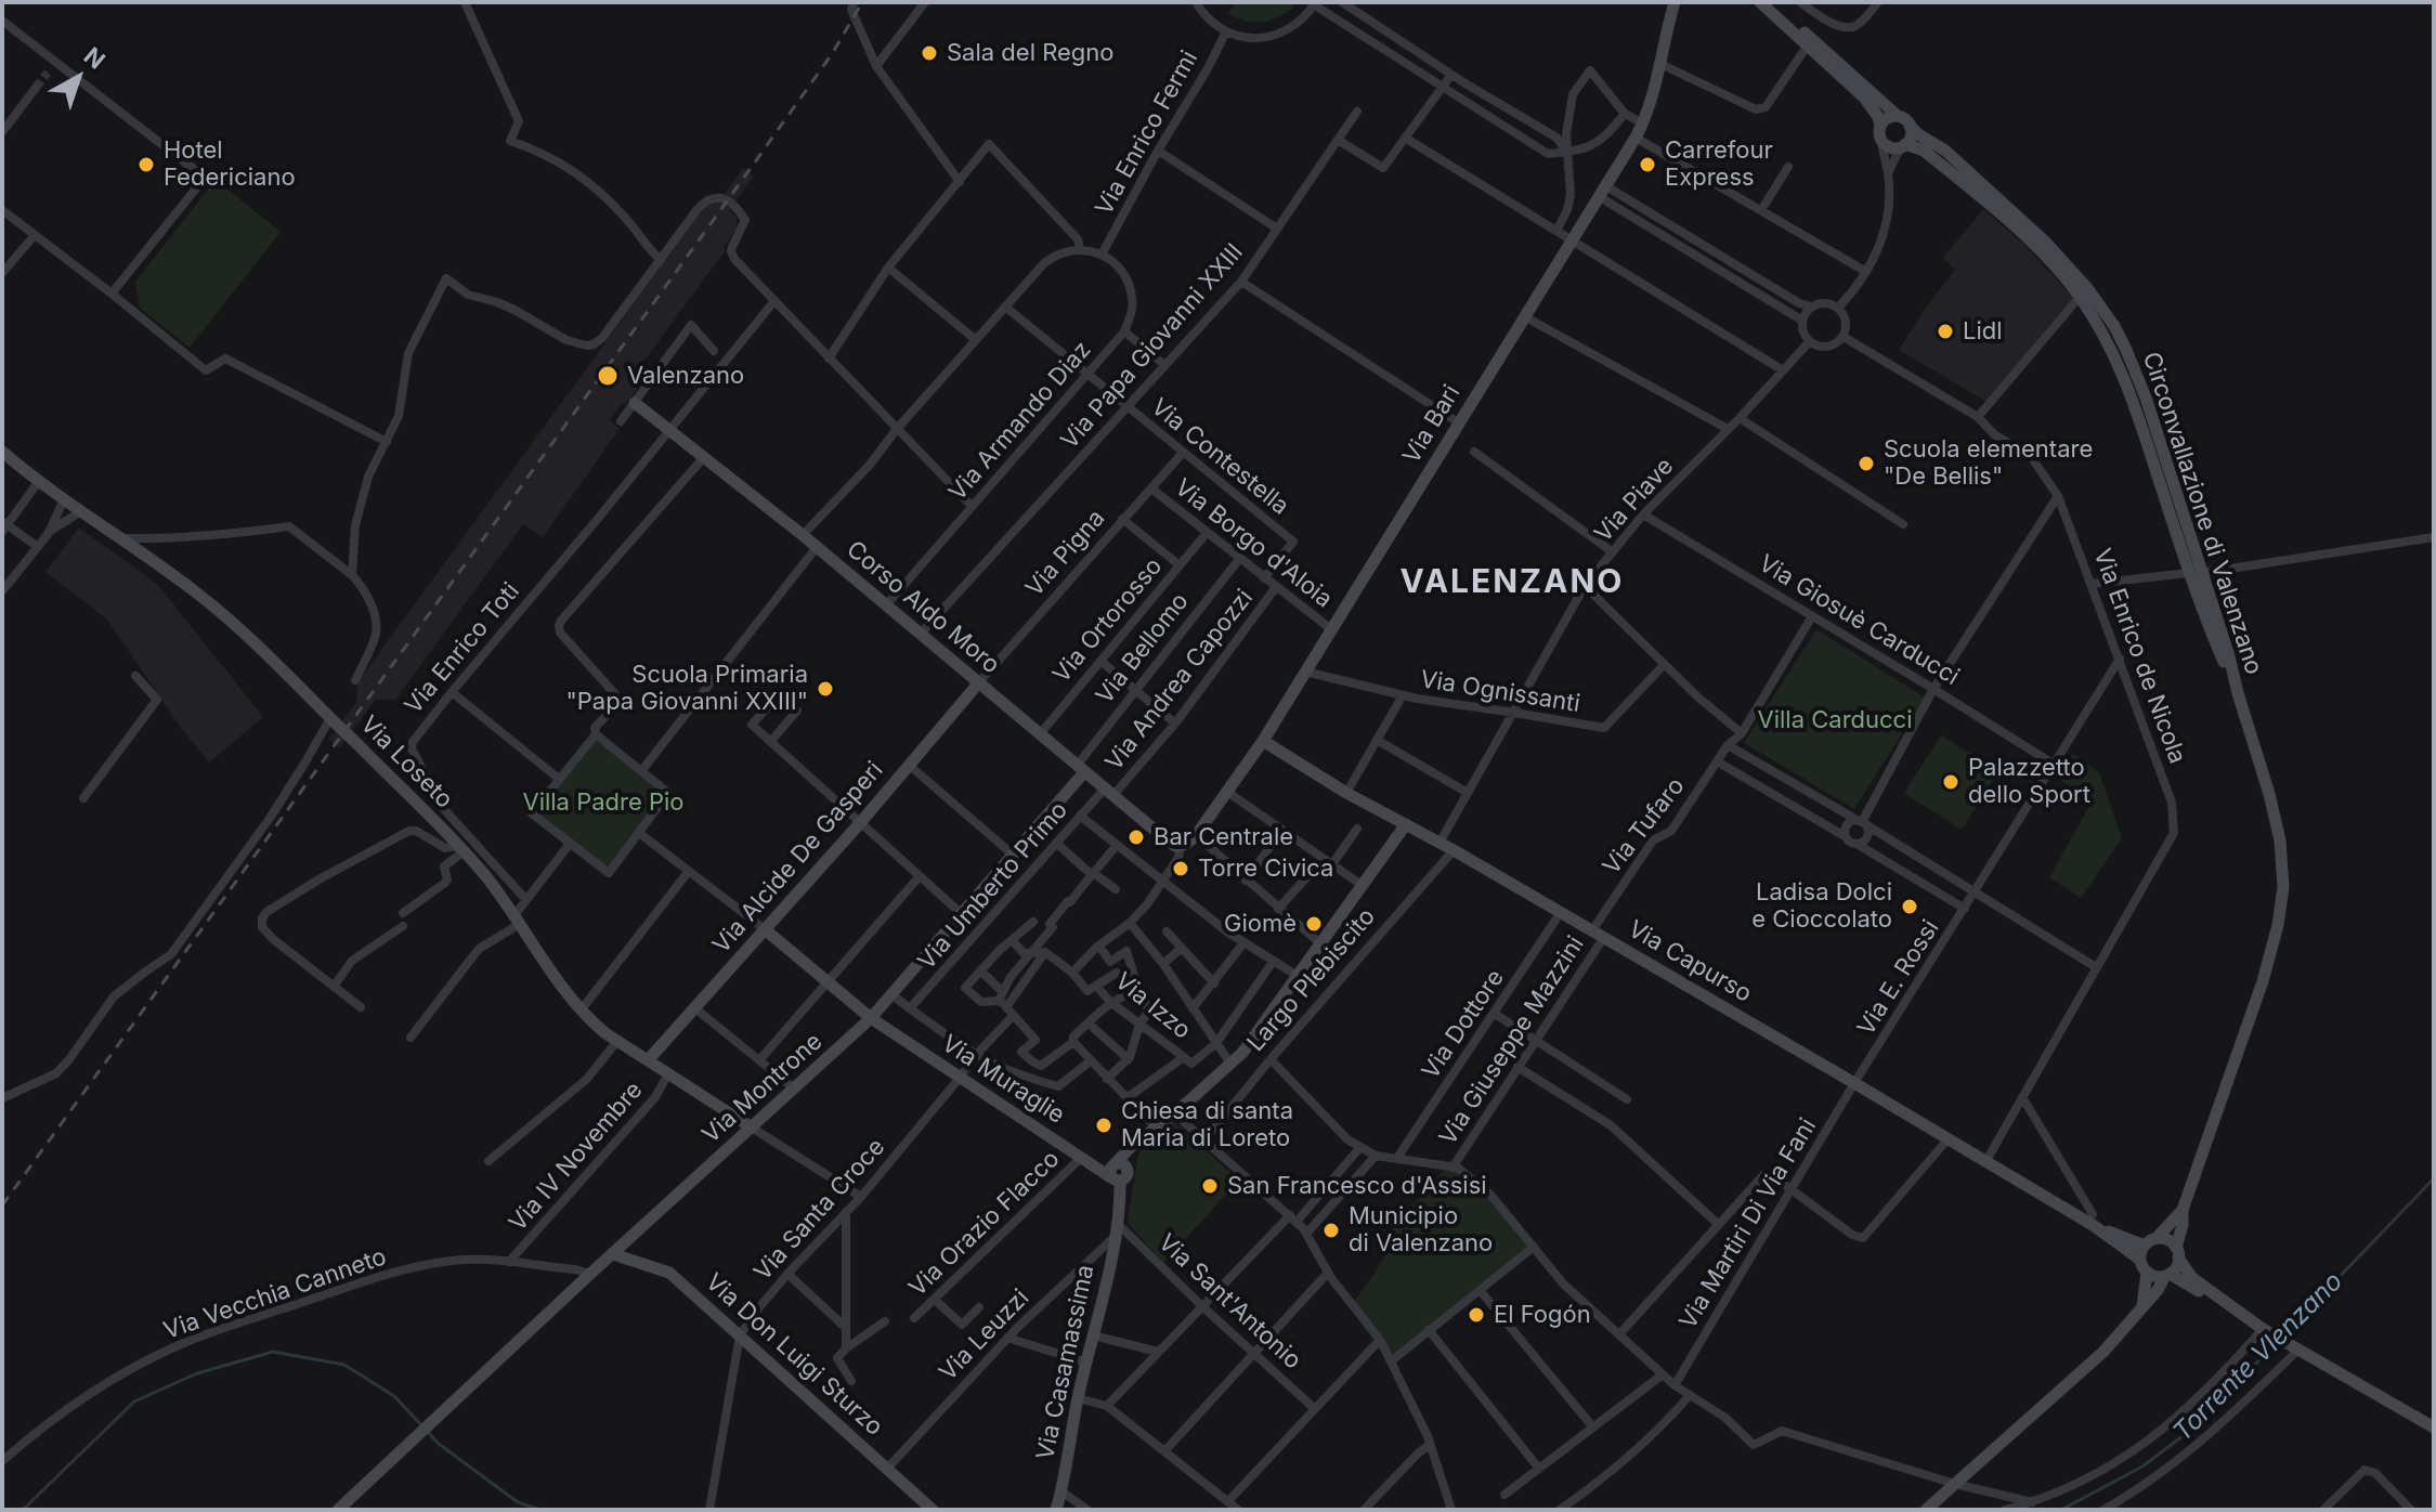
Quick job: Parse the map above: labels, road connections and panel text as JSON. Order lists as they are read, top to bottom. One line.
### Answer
{"streets":{"street":["Via Enrico Fermi","Via Papa Giovanni XXIII","Via Armando Diaz","Via Bari","Via Contestella","Via Piave","Circonvallazione di Valenzano","Via Borgo d'Aloia","Via Pigna","Corso Aldo Moro","Via Ortorosso","Via Giosuè Carducci","Via Enrico Toti","Via Bellomo","Via Enrico de Nicola","Via Andrea Capozzi","Via Ognissanti","Via Loseto","Via Tufaro","Via Alcide De Gasperi","Via Umberto Primo","Via Capurso","Via E. Rossi","Largo Plebiscito","Via Izzo","Via Dottore","Via Giuseppe Mazzini","Via Muraglie","Via Montrone","Via IV Novembre","Via Santa Croce","Via Orazio Flacco","Via Martiri Di Via Fani","Via Vecchia Canneto","Via Sant'Antonio","Via Leuzzi","Via Don Luigi Sturzo","Via Casamassima"]},"crossings":[["Via Enrico Fermi","Via Armando Diaz"],["Via Enrico Fermi","Via Contestella"],["Via Papa Giovanni XXIII","Via Contestella"],["Via Papa Giovanni XXIII","Corso Aldo Moro"],["Via Armando Diaz","Via Contestella"],["Via Armando Diaz","Corso Aldo Moro"],["Via Bari","Via Borgo d'Aloia"],["Via Bari","Corso Aldo Moro"],["Via Bari","Via Ognissanti"],["Via Bari","Via Capurso"],["Via Contestella","Via Borgo d'Aloia"],["Via Contestella","Via Pigna"],["Via Piave","Via Giosuè Carducci"],["Via Piave","Via Enrico de Nicola"],["Via Piave","Via Ognissanti"],["Via Piave","Via Capurso"],["Via Borgo d'Aloia","Via Pigna"],["Via Borgo d'Aloia","Via Ortorosso"],["Via Borgo d'Aloia","Via Bellomo"],["Via Borgo d'Aloia","Via Andrea Capozzi"],["Via Pigna","Corso Aldo Moro"],["Via Pigna","Via Alcide De Gasperi"],["Corso Aldo Moro","Via Ortorosso"],["Corso Aldo Moro","Via Enrico Toti"],["Corso Aldo Moro","Via Bellomo"],["Corso Aldo Moro","Via Andrea Capozzi"],["Corso Aldo Moro","Via Alcide De Gasperi"],["Corso Aldo Moro","Via Umberto Primo"],["Corso Aldo Moro","Via Montrone"],["Via Giosuè Carducci","Via Tufaro"],["Via Giosuè Carducci","Via E. Rossi"],["Via Bellomo","Via Montrone"],["Via Enrico de Nicola","Via E. Rossi"],["Via Andrea Capozzi","Via Umberto Primo"],["Via Loseto","Via Alcide De Gasperi"],["Via Loseto","Via Montrone"],["Via Loseto","Via IV Novembre"],["Via Tufaro","Via Capurso"],["Via Tufaro","Via Giuseppe Mazzini"],["Via Alcide De Gasperi","Via Muraglie"],["Via Capurso","Via E. Rossi"],["Via Capurso","Largo Plebiscito"],["Via Capurso","Via Dottore"],["Via Capurso","Via Giuseppe Mazzini"],["Via Capurso","Via Martiri Di Via Fani"],["Via E. Rossi","Via Martiri Di Via Fani"],["Largo Plebiscito","Via Muraglie"],["Via Muraglie","Via Montrone"],["Via Muraglie","Via Santa Croce"],["Via Muraglie","Via Orazio Flacco"],["Via Montrone","Via Vecchia Canneto"],["Via Montrone","Via Don Luigi Sturzo"],["Via IV Novembre","Via Vecchia Canneto"],["Via Santa Croce","Via Don Luigi Sturzo"],["Via Sant'Antonio","Via Leuzzi"],["Via Sant'Antonio","Via Casamassima"],["Via Leuzzi","Via Don Luigi Sturzo"],["Via Leuzzi","Via Casamassima"]],"districts":["VALENZANO"],"water":["Torrente Vlenzano"],"parks":["Villa Carducci","Villa Padre Pio"],"places":["Sala del Regno","Hotel Federiciano","Carrefour Express","Lidl","Valenzano","Scuola elementare \"De Bellis\"","Scuola Primaria \"Papa Giovanni XXIII\"","Palazzetto dello Sport","Bar Centrale","Torre Civica","Ladisa Dolci e Cioccolato","Giomè","Chiesa di santa Maria di Loreto","San Francesco d'Assisi","Municipio di Valenzano","El Fogón"],"north":"top right"}
